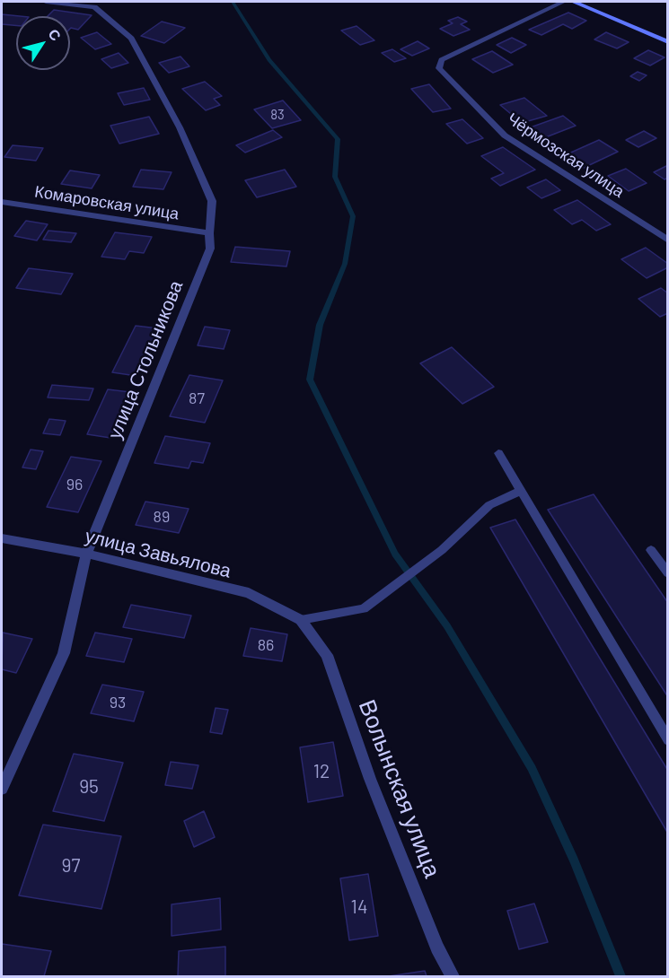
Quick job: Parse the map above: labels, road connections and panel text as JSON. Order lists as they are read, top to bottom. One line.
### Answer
{"streets":{"street":["Чёрмозская улица","Комаровская улица","улица Стольникова","улица Завьялова","Волынская улица"]},"crossings":[["Комаровская улица","улица Стольникова"],["улица Стольникова","улица Завьялова"],["улица Завьялова","Волынская улица"]],"house_numbers":["83","87","96","89","86","93","12","95","97","14"],"north":"top right"}
